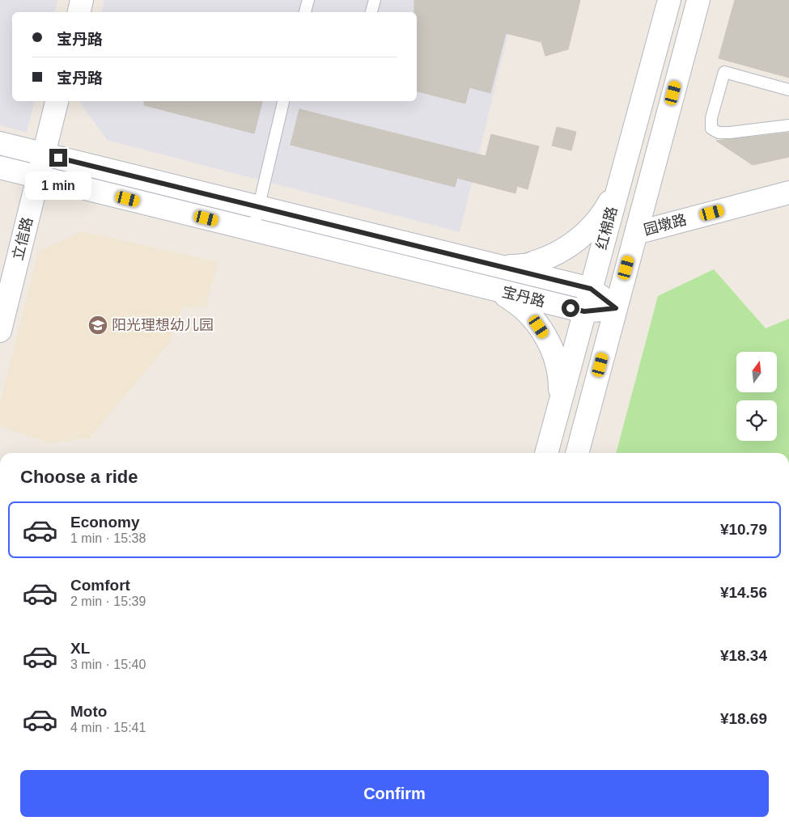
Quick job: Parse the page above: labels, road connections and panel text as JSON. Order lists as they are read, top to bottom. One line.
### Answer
{"streets":{"street":["园墩路","红棉路","立信路","宝丹路"]},"crossings":[["园墩路","红棉路"],["红棉路","宝丹路"],["立信路","宝丹路"]],"places":{"school or university":["阳光理想幼儿园"]},"north":"top","page":{"banner":["宝丹路","宝丹路"],"bubble":"1 min","heading":"Choose a ride","list":[{"name":"Economy","note":"1 min · 15:38","value":"¥10.79"},{"name":"Comfort","note":"2 min · 15:39","value":"¥14.56"},{"name":"XL","note":"3 min · 15:40","value":"¥18.34"},{"name":"Moto","note":"4 min · 15:41","value":"¥18.69"}],"buttons":"Confirm"}}
